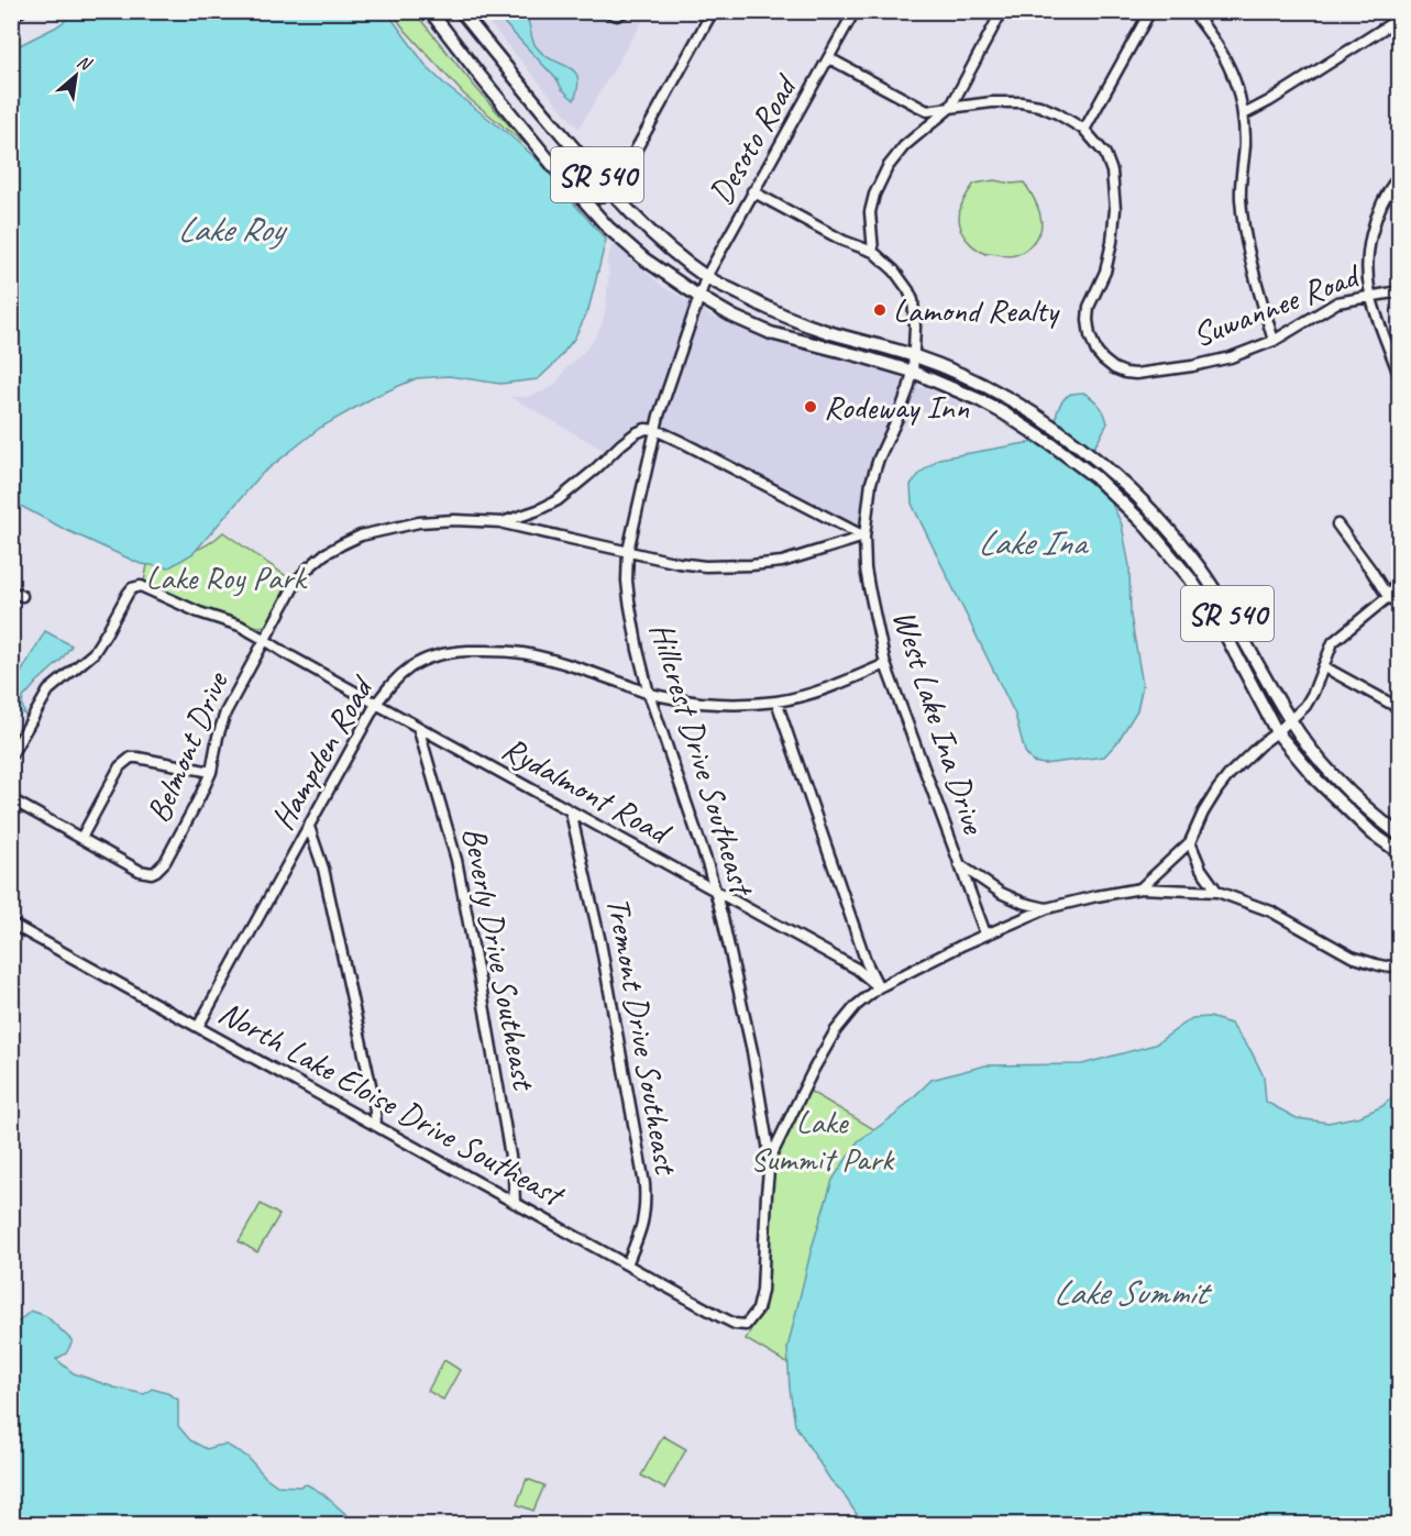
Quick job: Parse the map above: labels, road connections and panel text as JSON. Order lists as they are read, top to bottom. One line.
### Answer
{"streets":{"main road":["SR 540"],"street":["Desoto Road","Suwannee Road","West Lake Ina Drive","Belmont Drive","Hampden Road","Hillcrest Drive Southeast","Rydalmont Road","Beverly Drive Southeast","Tremont Drive Southeast","North Lake Eloise Drive Southeast"]},"crossings":[["Desoto Road","SR 540"],["Desoto Road","Hillcrest Drive Southeast"],["SR 540","West Lake Ina Drive"],["SR 540","Hillcrest Drive Southeast"],["West Lake Ina Drive","Belmont Drive"],["West Lake Ina Drive","Hampden Road"],["Belmont Drive","Hillcrest Drive Southeast"],["Belmont Drive","Rydalmont Road"],["Hampden Road","Hillcrest Drive Southeast"],["Hampden Road","Rydalmont Road"],["Hampden Road","North Lake Eloise Drive Southeast"],["Hillcrest Drive Southeast","Rydalmont Road"],["Hillcrest Drive Southeast","North Lake Eloise Drive Southeast"],["Rydalmont Road","Beverly Drive Southeast"],["Rydalmont Road","Tremont Drive Southeast"],["Beverly Drive Southeast","North Lake Eloise Drive Southeast"],["Tremont Drive Southeast","North Lake Eloise Drive Southeast"]],"water":["Lake Roy","Lake Ina","Lake Summit"],"parks":["Lake Roy Park","Lake Summit Park"],"places":["Lamond Realty","Rodeway Inn"],"north":"top right"}
